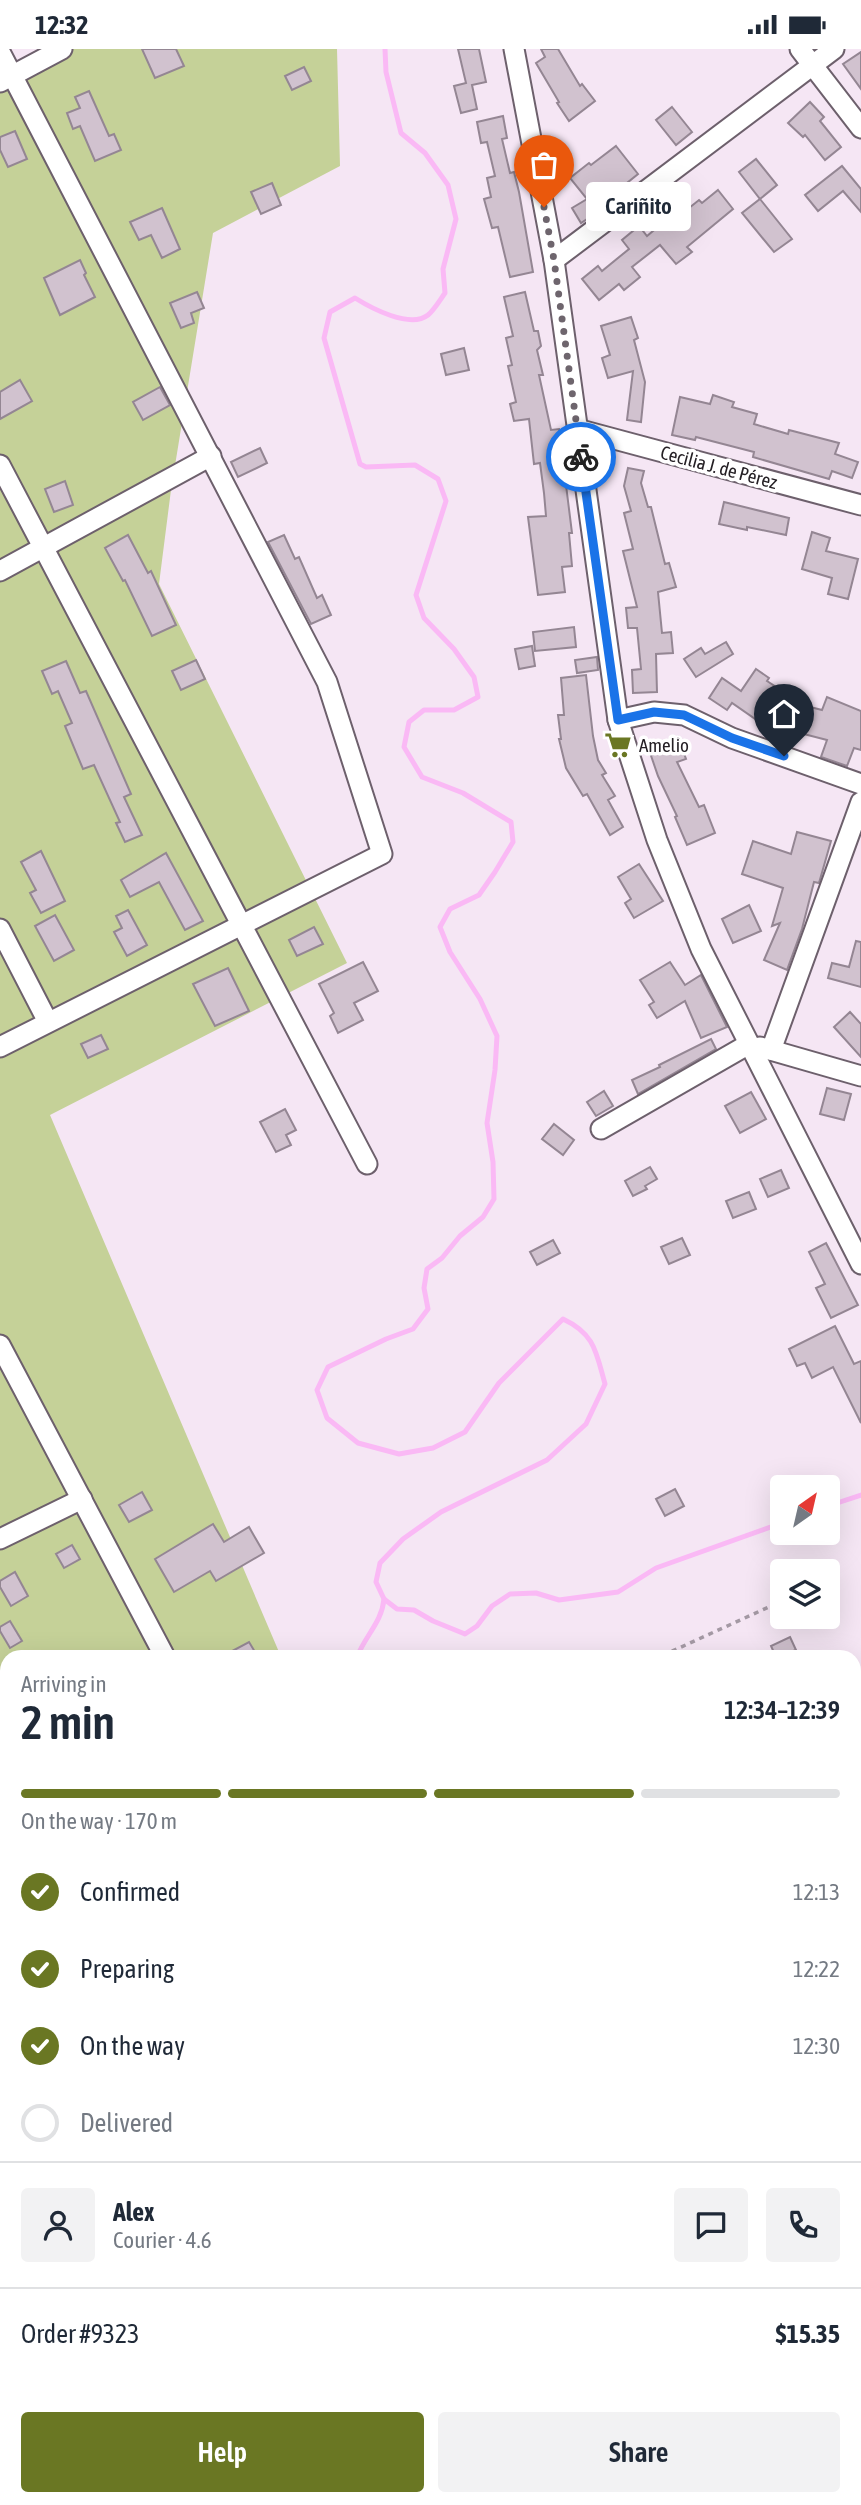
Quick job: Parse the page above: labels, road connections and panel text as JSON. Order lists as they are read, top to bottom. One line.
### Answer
{"streets":{"street":["Cecilia J. de Pérez"]},"places":{"other":["Cariñito"],"supermarket":["Amelio"]},"north":"top right","page":{"status":"12:32","bubble":"Cariñito","heading":["2 min","Arriving in","12:34–12:39"],"panel":["Alex","Courier · 4.6","Order #9323","$15.35"],"bar":"On the way · 170 m","list":[["Confirmed","12:13"],["Preparing","12:22"],["On the way","12:30"],"Delivered"],"buttons":["Help","Share"]}}
